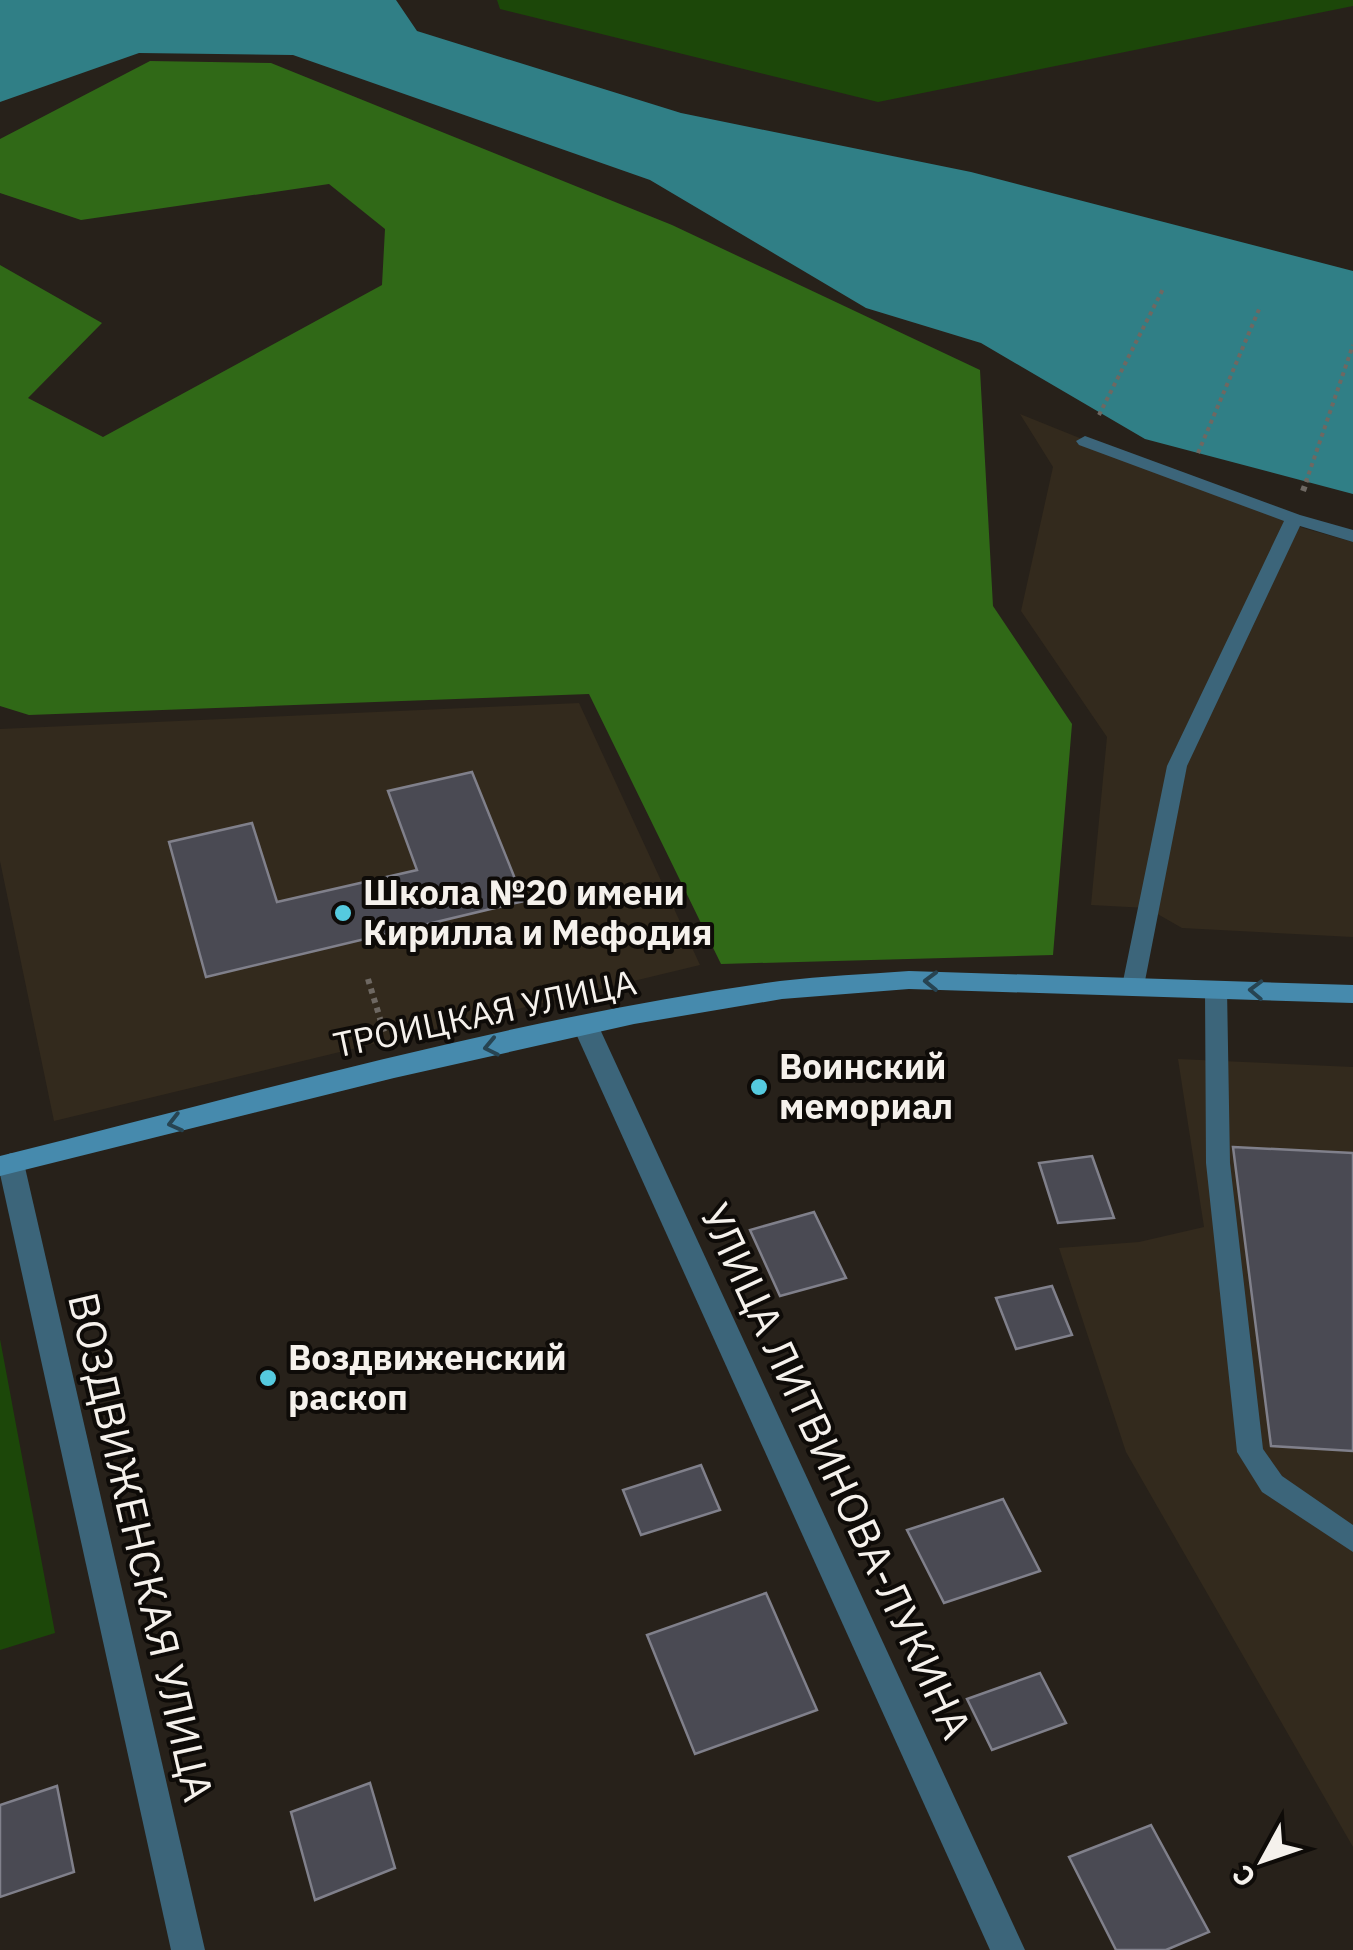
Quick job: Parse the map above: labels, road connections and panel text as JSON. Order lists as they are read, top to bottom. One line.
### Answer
{"streets":{"main road":["ТРОИЦКАЯ УЛИЦА"],"street":["УЛИЦА ЛИТВИНОВА-ЛУКИНА","ВОЗДВИЖЕНСКАЯ УЛИЦА"]},"crossings":[["ТРОИЦКАЯ УЛИЦА","УЛИЦА ЛИТВИНОВА-ЛУКИНА"],["ТРОИЦКАЯ УЛИЦА","ВОЗДВИЖЕНСКАЯ УЛИЦА"]],"one_way":["ТРОИЦКАЯ УЛИЦА"],"places":["Школа №20 имени Кирилла и Мефодия","Воинский мемориал","Воздвиженский раскоп"],"north":"bottom left"}
